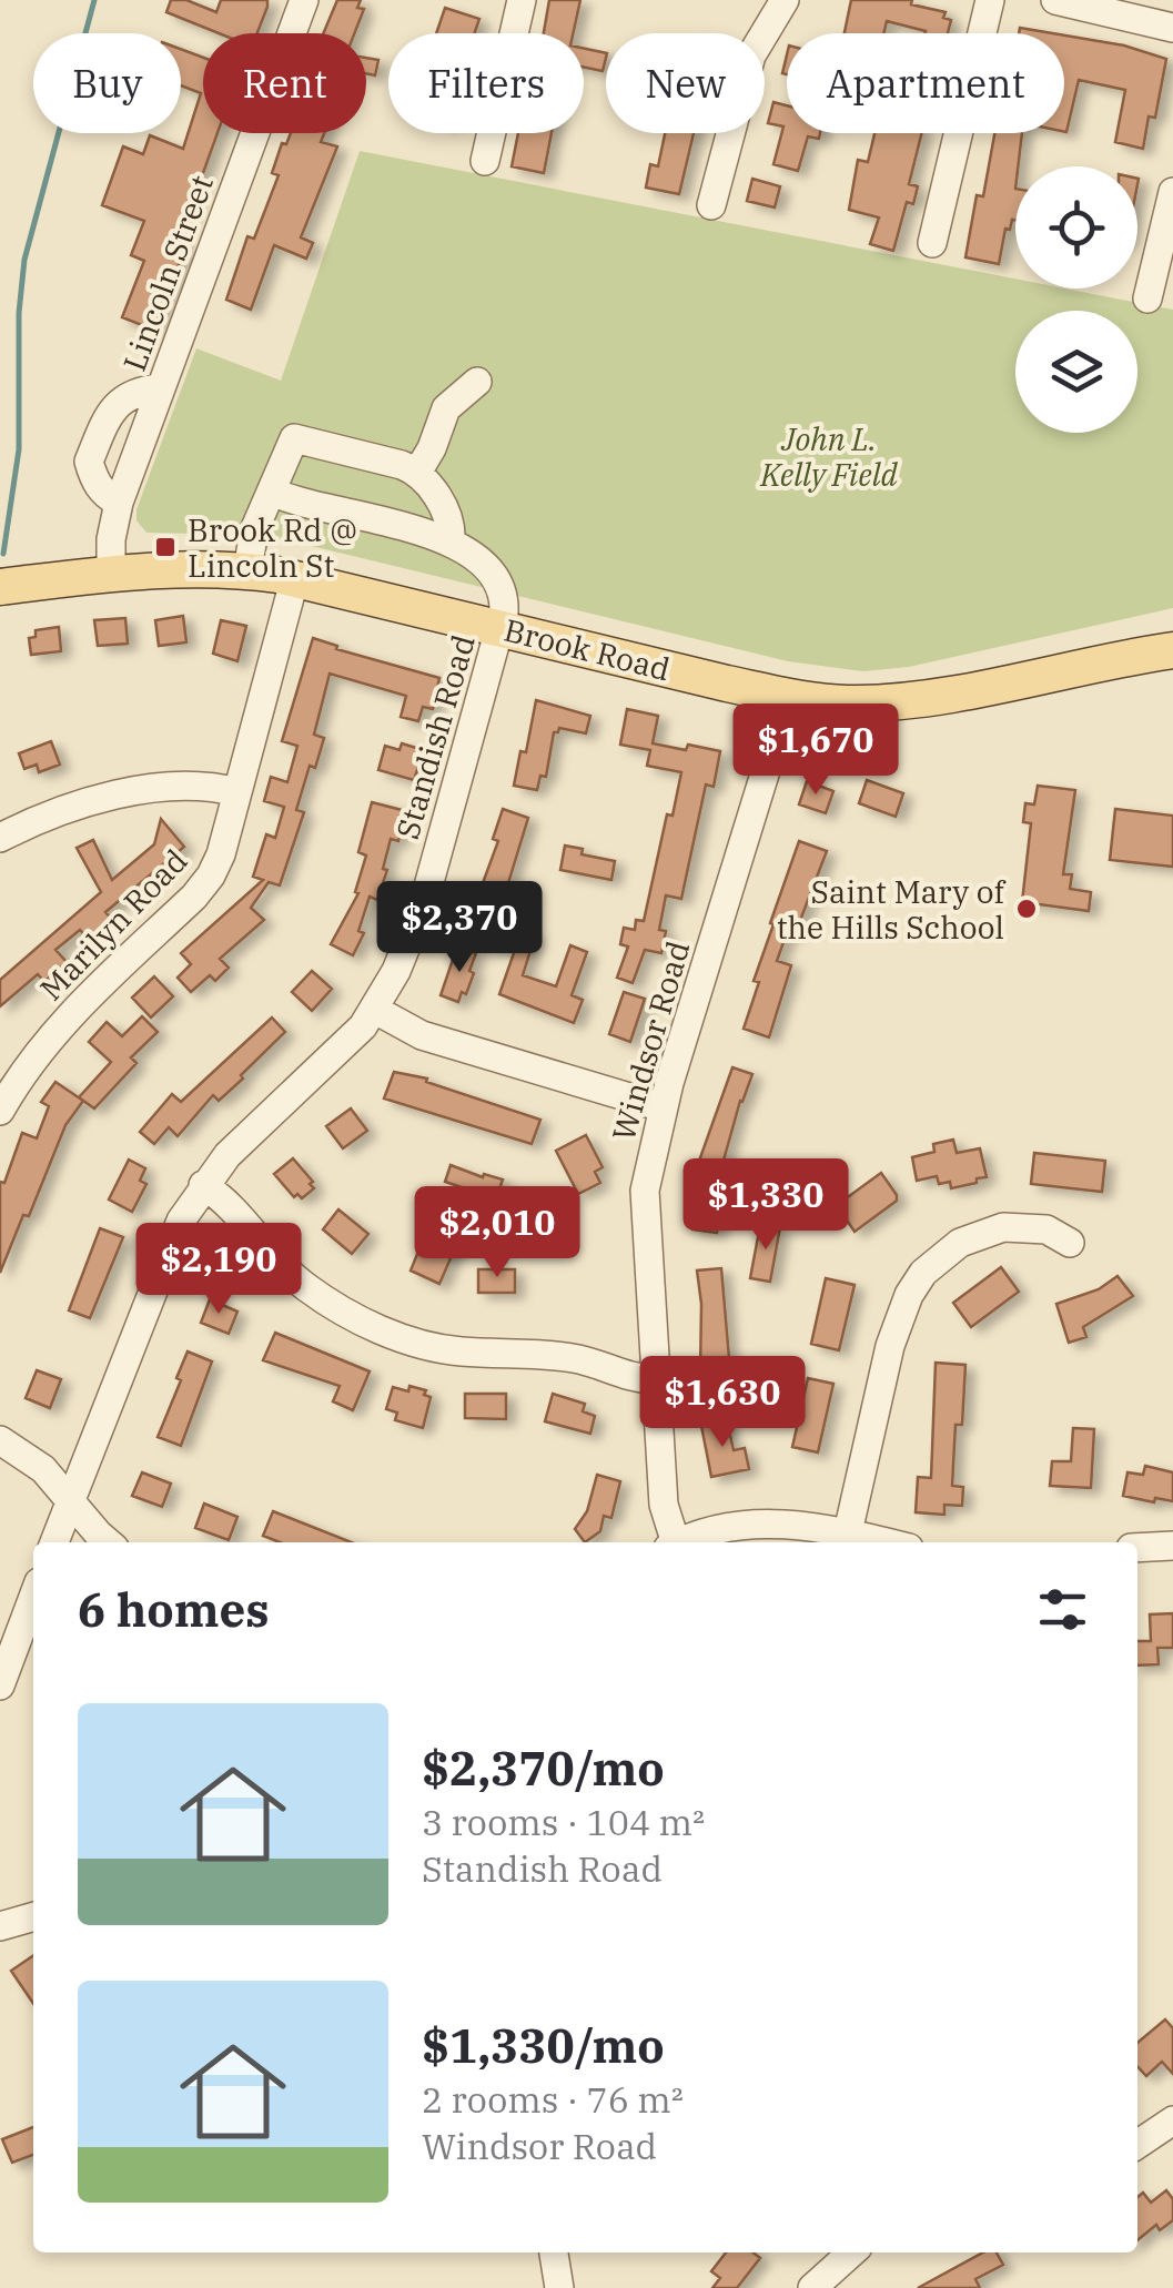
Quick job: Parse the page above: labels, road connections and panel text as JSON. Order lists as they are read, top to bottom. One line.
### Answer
{"streets":{"main road":["Brook Road"],"street":["Lincoln Street","Standish Road","Marilyn Road","Windsor Road"]},"crossings":[["Lincoln Street","Brook Road"],["Brook Road","Standish Road"],["Brook Road","Marilyn Road"],["Brook Road","Windsor Road"]],"parks":["John L. Kelly Field"],"places":{"transit":["Brook Rd @ Lincoln St"],"other":["Saint Mary of the Hills School"]},"page":{"chip":["Buy","Rent","Filters","New","Apartment"],"price":["$1,670","$2,370","$1,330","$2,010","$2,190","$1,630"],"heading":"6 homes","list":[{"name":"$2,370/mo","note":"3 rooms · 104 m² · Standish Road"},{"name":"$1,330/mo","note":"2 rooms · 76 m² · Windsor Road"}]}}
